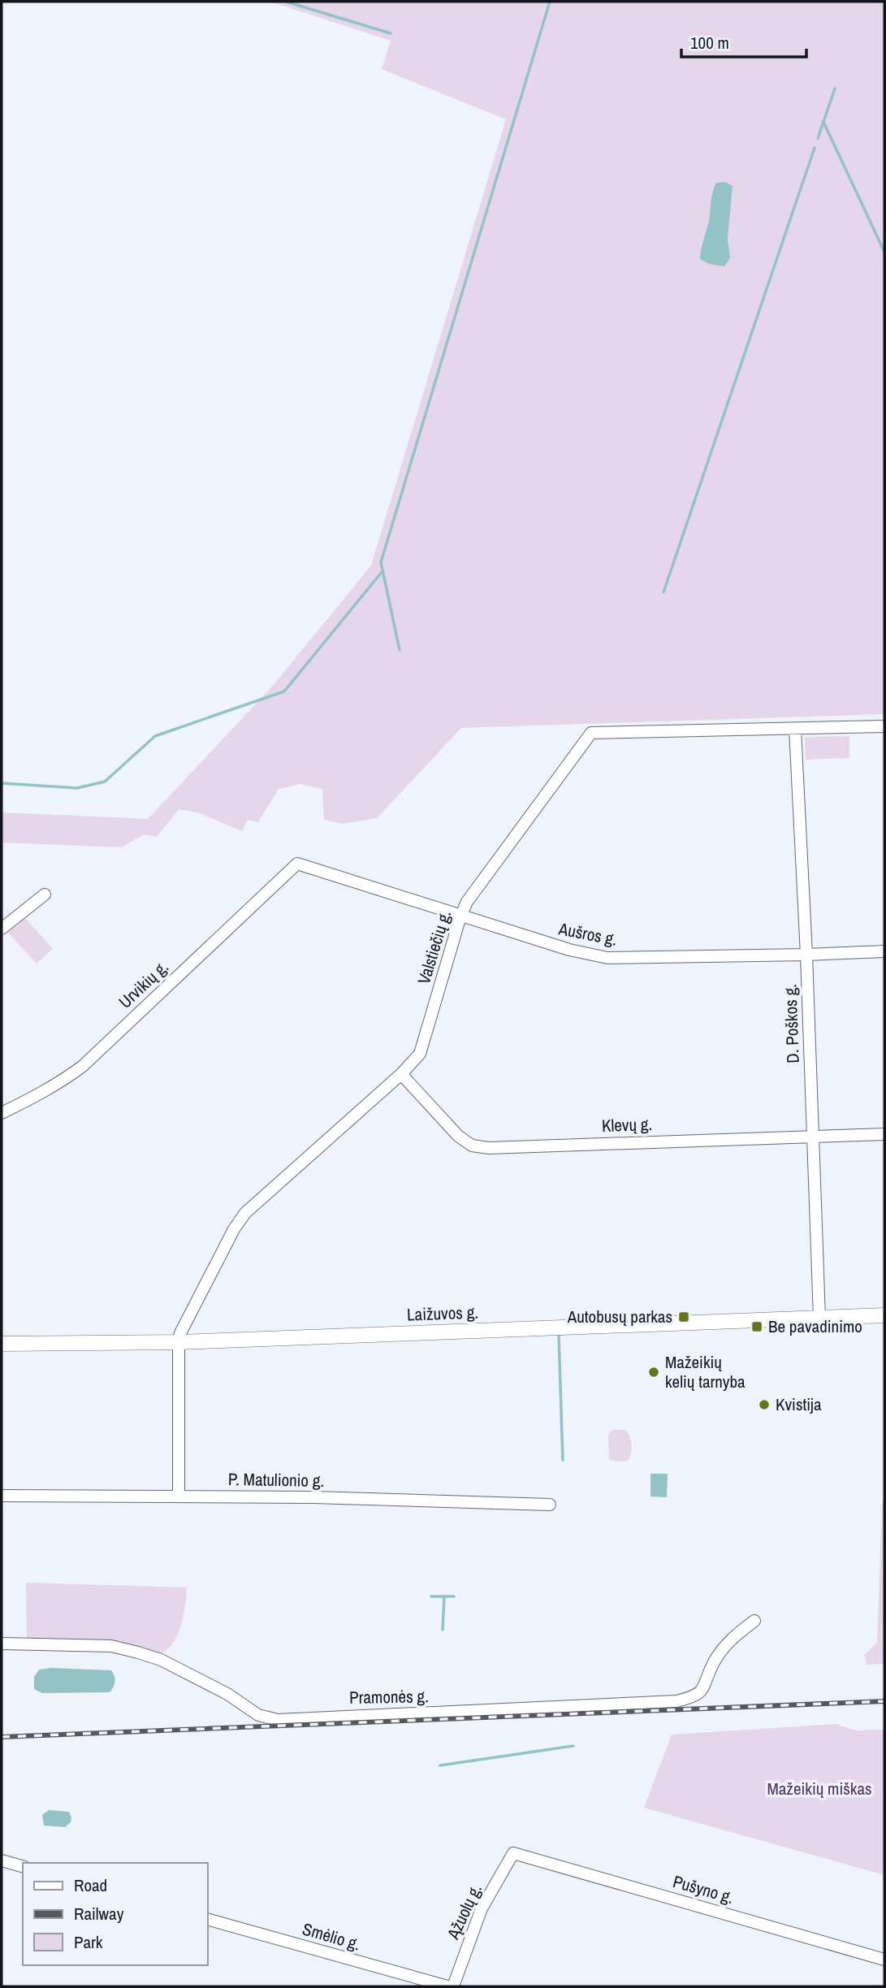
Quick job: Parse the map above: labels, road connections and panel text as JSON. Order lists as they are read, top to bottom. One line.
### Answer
{"streets":{"main road":["Laižuvos g."],"street":["Aušros g.","Valstiečių g.","Urvikių g.","D. Poškos g.","Klevų g.","P. Matulionio g.","Pramonės g.","Pušyno g.","Ąžuolų g.","Smėlio g."]},"crossings":[["Aušros g.","Valstiečių g."],["Aušros g.","Urvikių g."],["Aušros g.","D. Poškos g."],["Valstiečių g.","D. Poškos g."],["Valstiečių g.","Klevų g."],["Valstiečių g.","Laižuvos g."],["D. Poškos g.","Klevų g."],["D. Poškos g.","Laižuvos g."],["Pušyno g.","Ąžuolų g."]],"parks":["Mažeikių miškas"],"places":{"transit":["Autobusų parkas","Be pavadinimo"],"other":["Mažeikių kelių tarnyba","Kvistija"]},"legend":["Road","Railway","Park"],"scale_bar":"100 m"}
